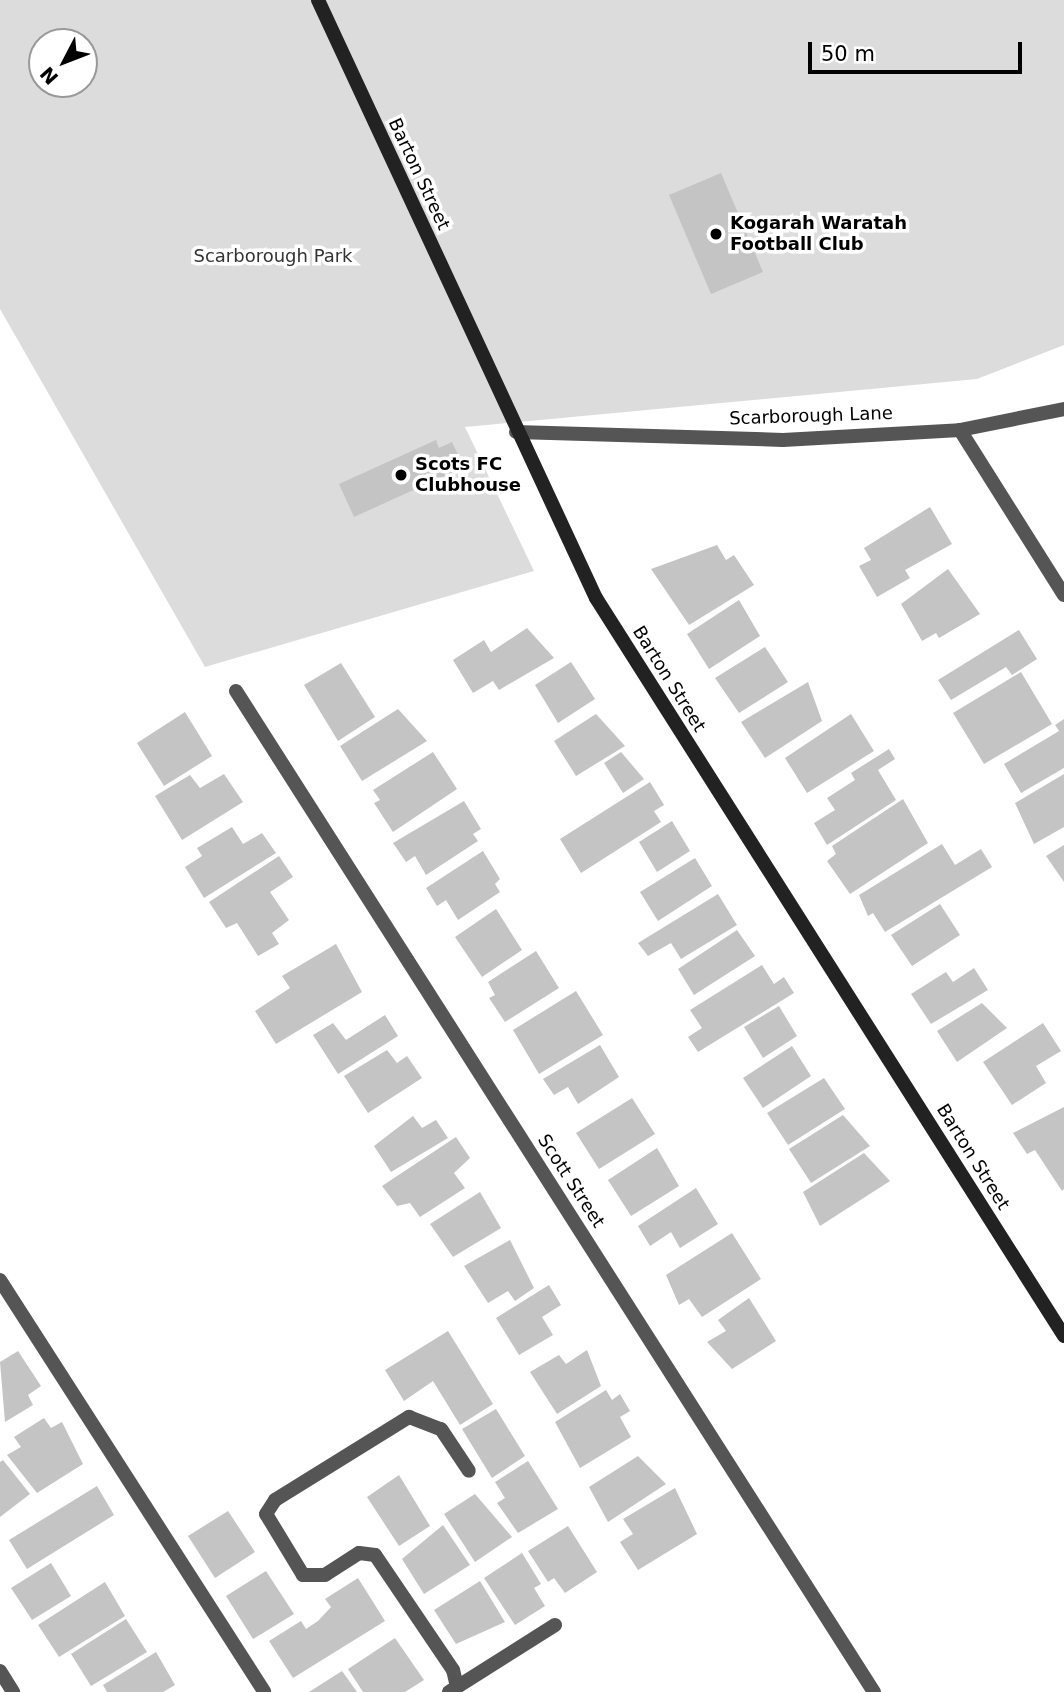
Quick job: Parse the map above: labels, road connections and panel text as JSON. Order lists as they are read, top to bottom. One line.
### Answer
{"streets":{"street":["Barton Street","Scarborough Lane","Scott Street"]},"crossings":[["Barton Street","Scarborough Lane"]],"parks":["Scarborough Park"],"places":["Kogarah Waratah Football Club","Scots FC Clubhouse"],"scale_bar":"50 m","north":"bottom left"}
